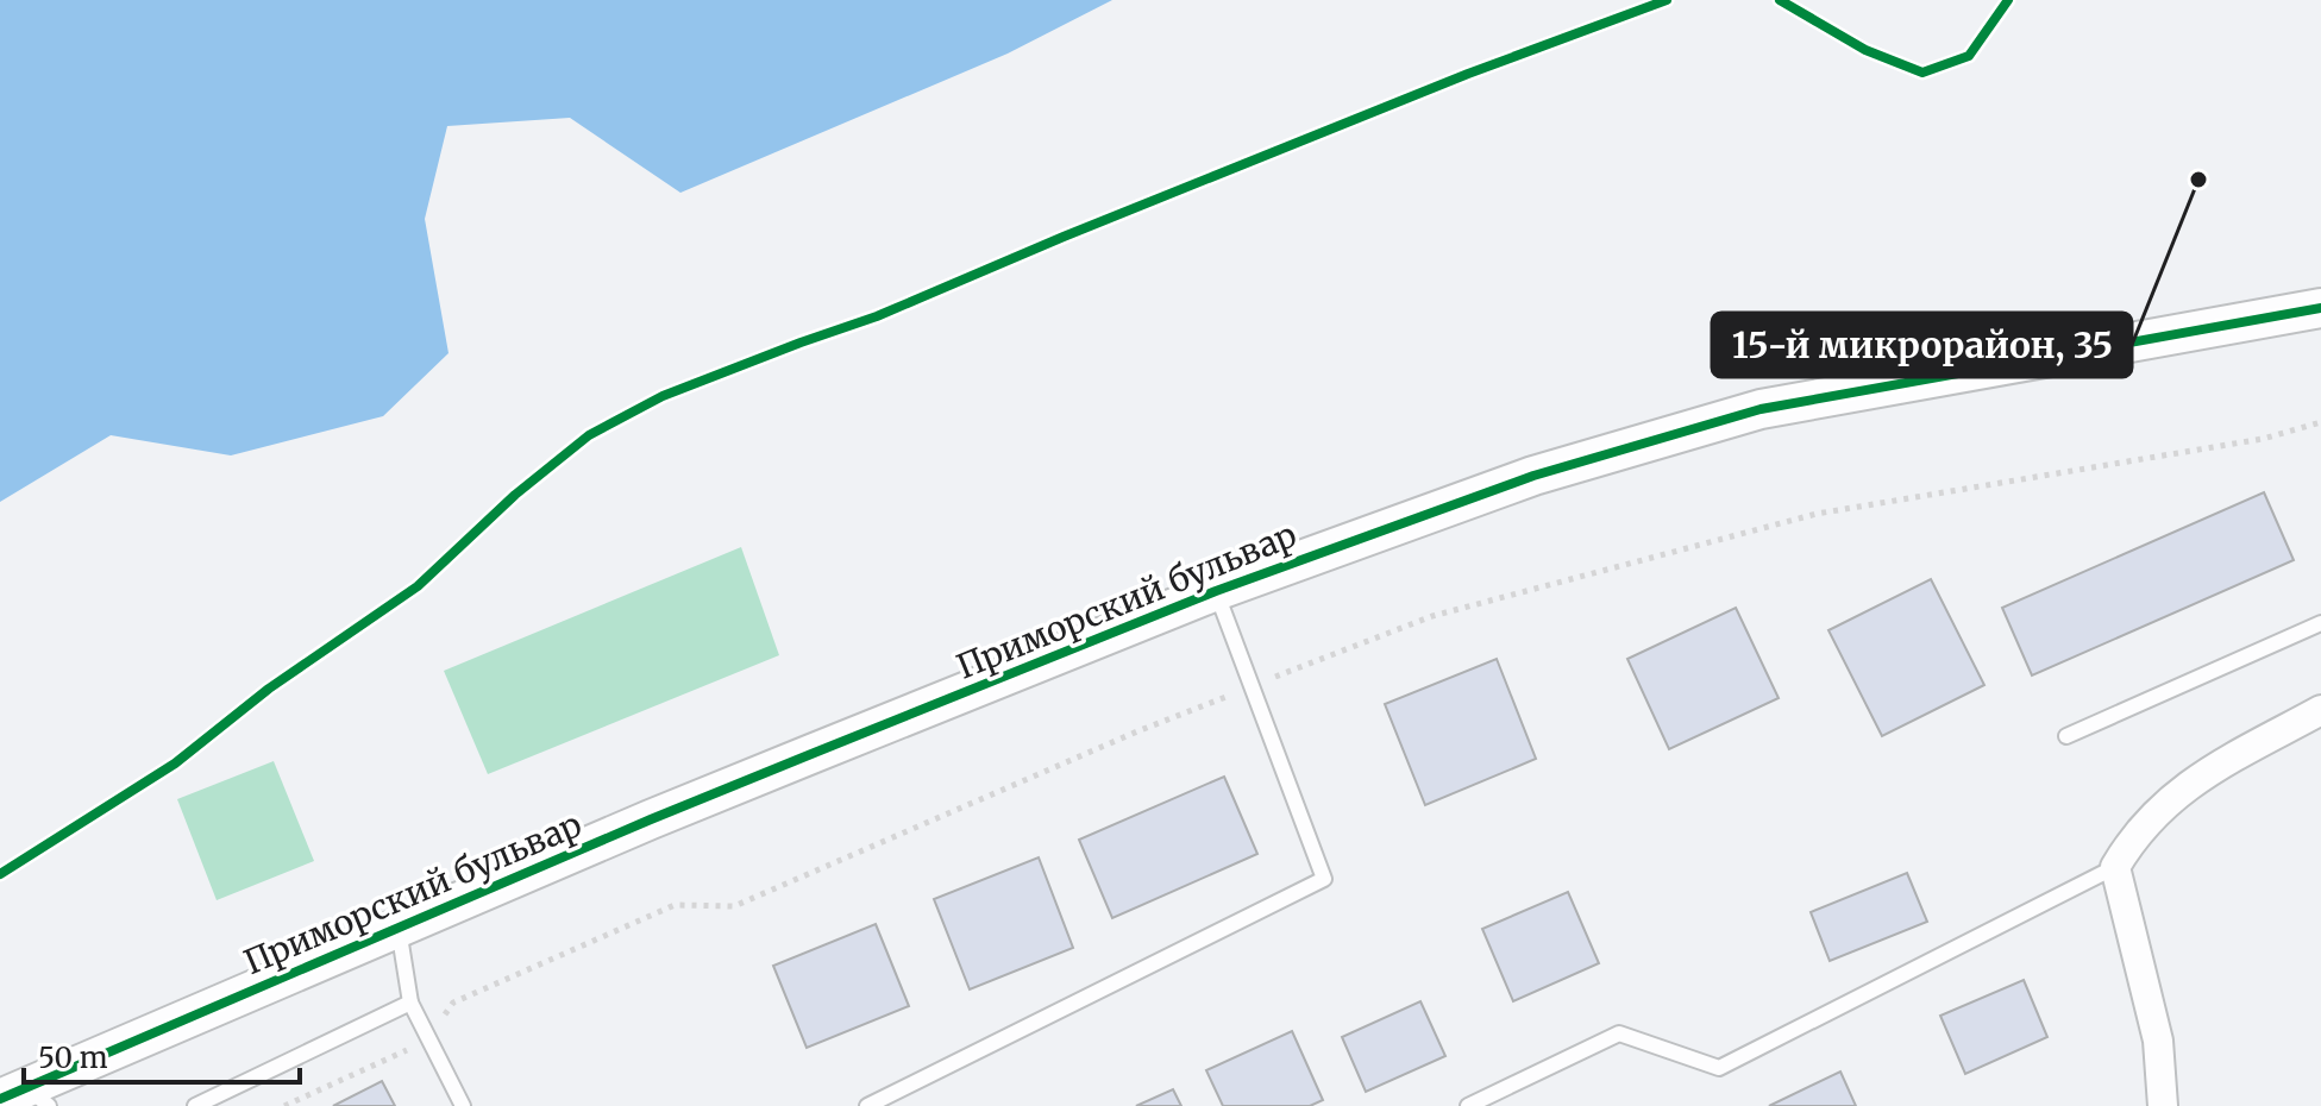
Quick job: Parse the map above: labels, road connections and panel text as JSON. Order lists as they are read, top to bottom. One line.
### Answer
{"streets":{"street":["Приморский бульвар"]},"places":["15-й микрорайон, 35"],"scale_bar":"50 m"}
